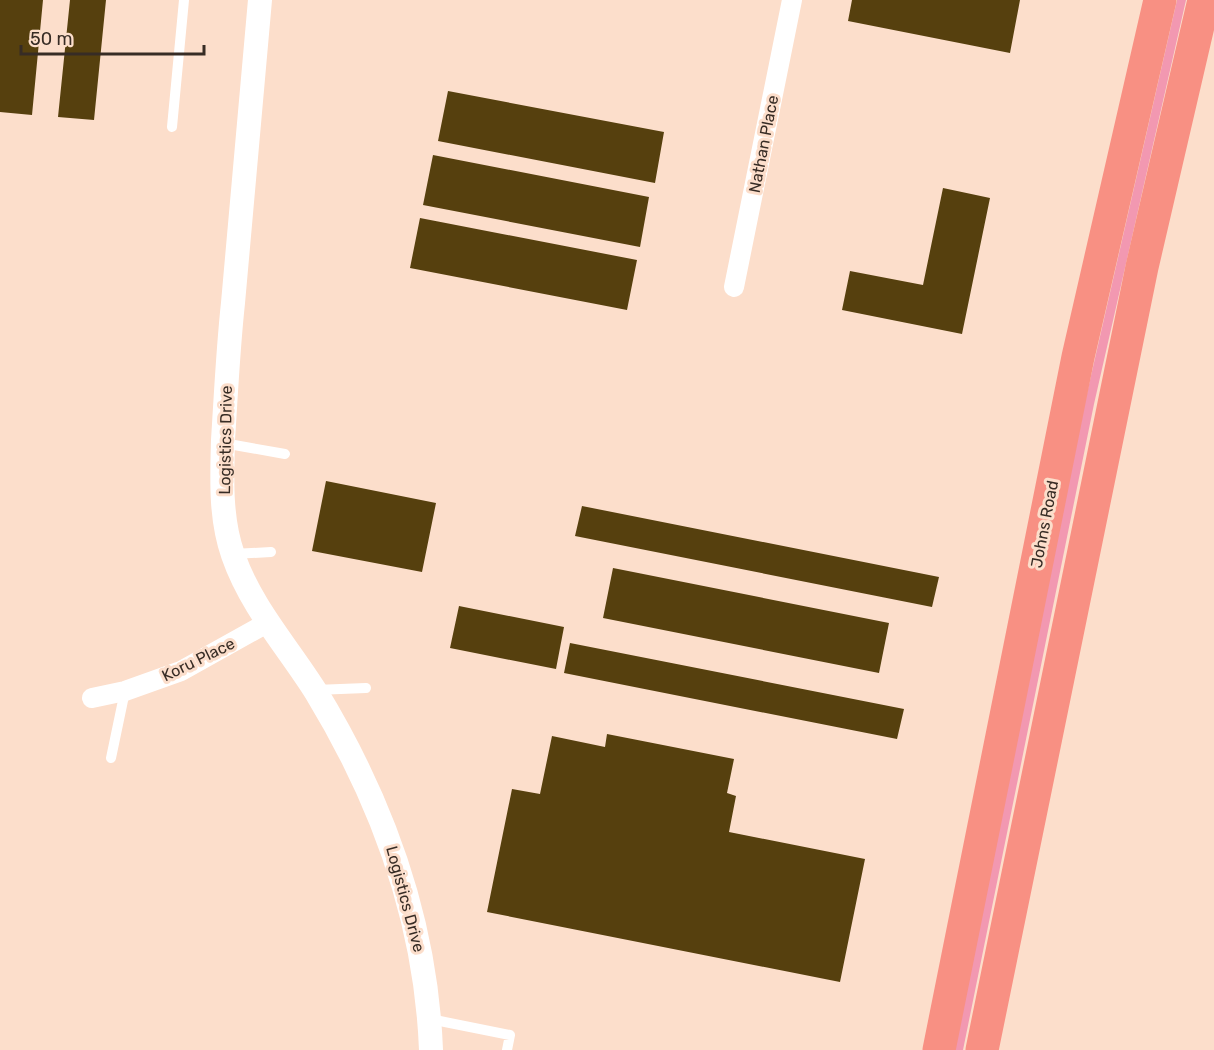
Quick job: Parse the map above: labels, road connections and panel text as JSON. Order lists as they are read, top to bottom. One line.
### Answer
{"streets":{"highway":["Johns Road"],"street":["Nathan Place","Logistics Drive","Koru Place"]},"crossings":[["Logistics Drive","Koru Place"]],"scale_bar":"50 m"}
